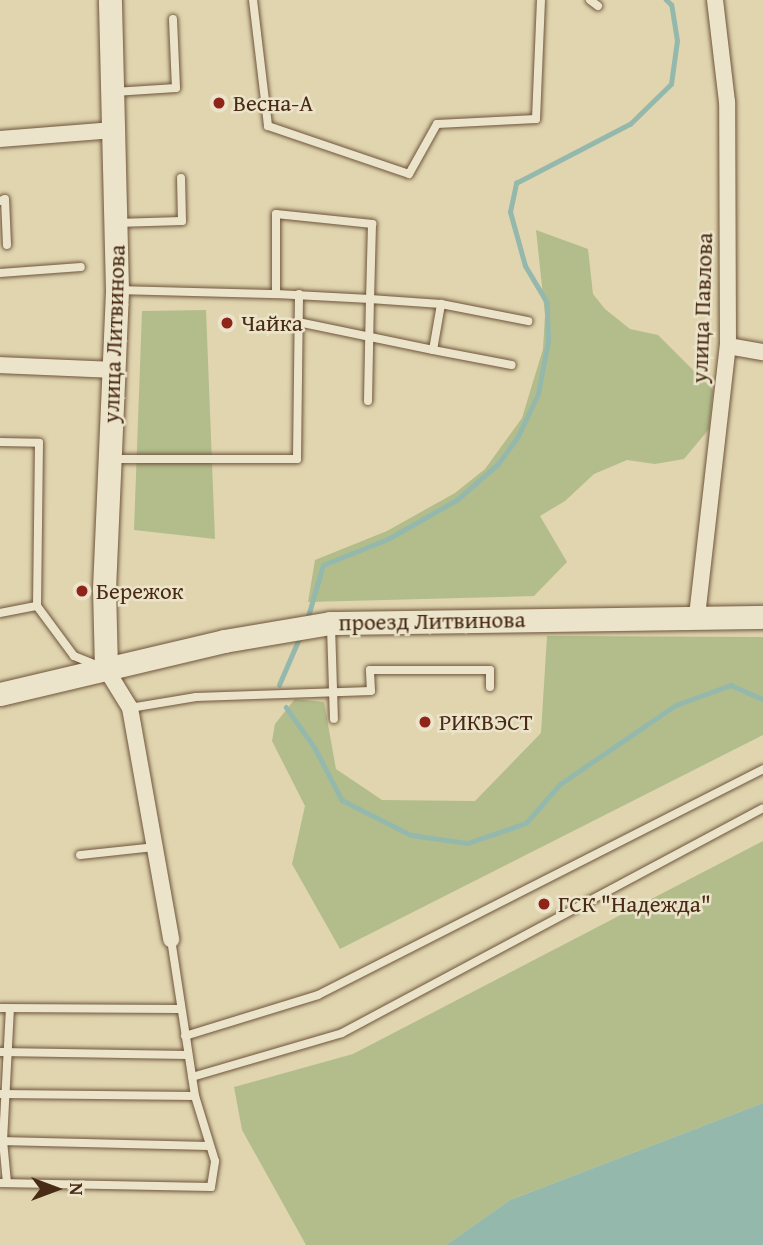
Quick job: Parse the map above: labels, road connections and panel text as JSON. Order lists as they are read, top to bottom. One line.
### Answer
{"streets":{"main road":["улица Литвинова","проезд Литвинова"],"street":["улица Павлова"]},"crossings":[["улица Павлова","проезд Литвинова"],["улица Литвинова","проезд Литвинова"]],"places":["Весна-А","Чайка","Бережок","РИКВЭСТ","ГСК \"Надежда\""],"north":"right"}
